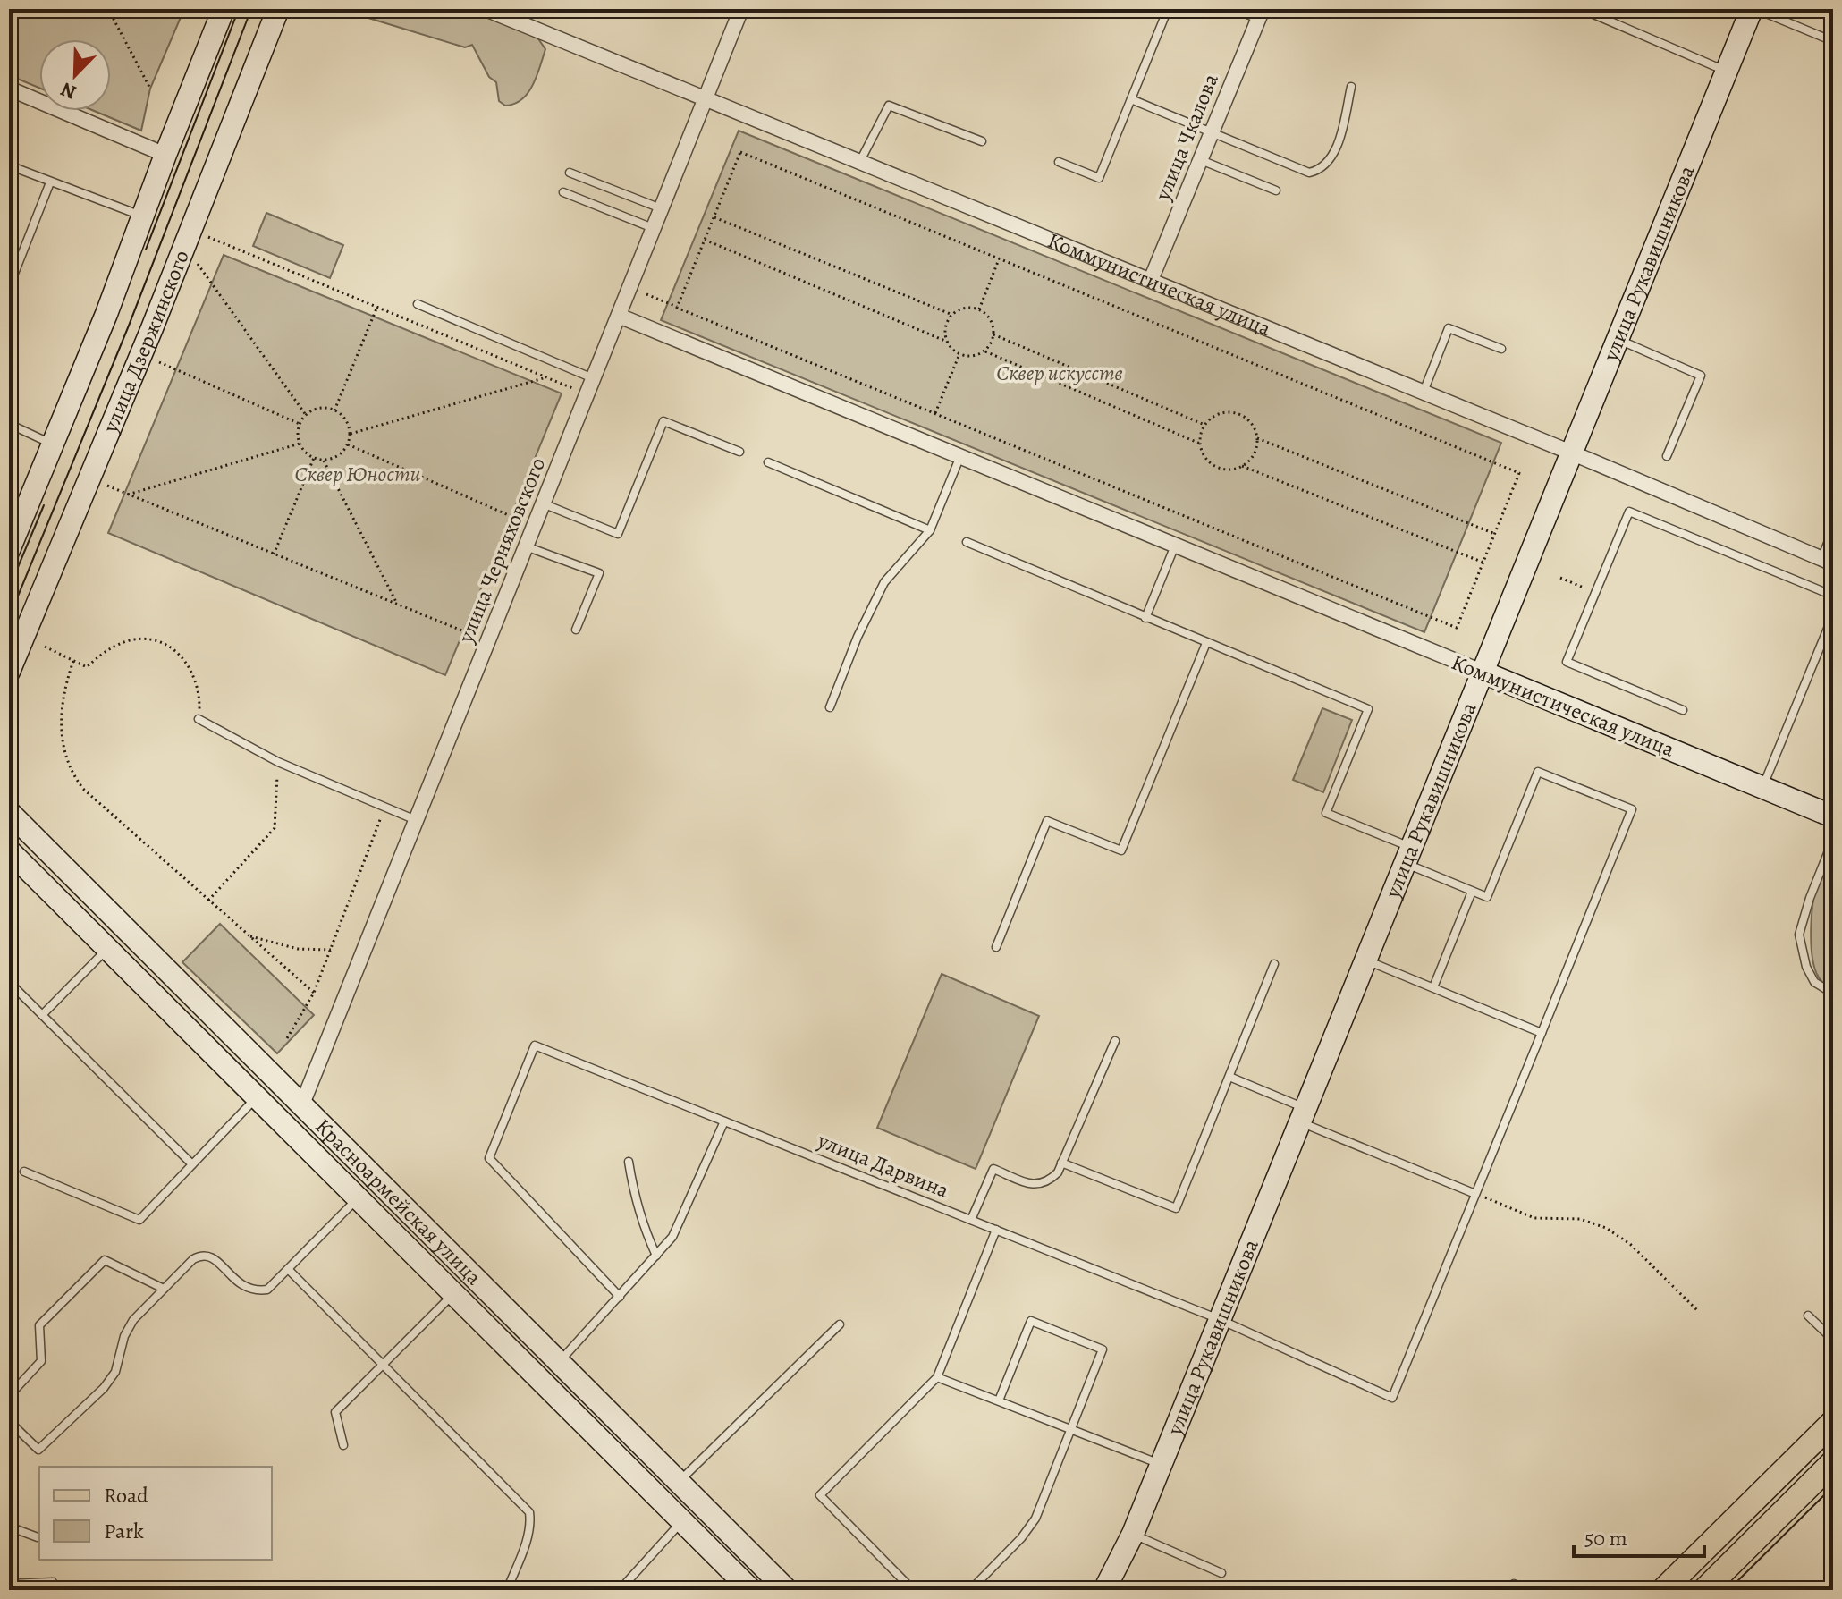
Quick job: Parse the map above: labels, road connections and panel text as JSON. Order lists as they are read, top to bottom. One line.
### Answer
{"streets":{"street":["улица Чкалова","улица Рукавишникова","Коммунистическая улица","улица Дзержинского","улица Черняховского","Красноармейская улица"],"lane":["улица Дарвина"]},"crossings":[["улица Чкалова","Коммунистическая улица"],["улица Рукавишникова","Коммунистическая улица"],["улица Рукавишникова","улица Дарвина"],["Коммунистическая улица","улица Черняховского"],["улица Черняховского","Красноармейская улица"]],"parks":["Сквер искусств","Сквер Юности"],"legend":["Road","Park"],"scale_bar":"50 m","north":"bottom left"}
